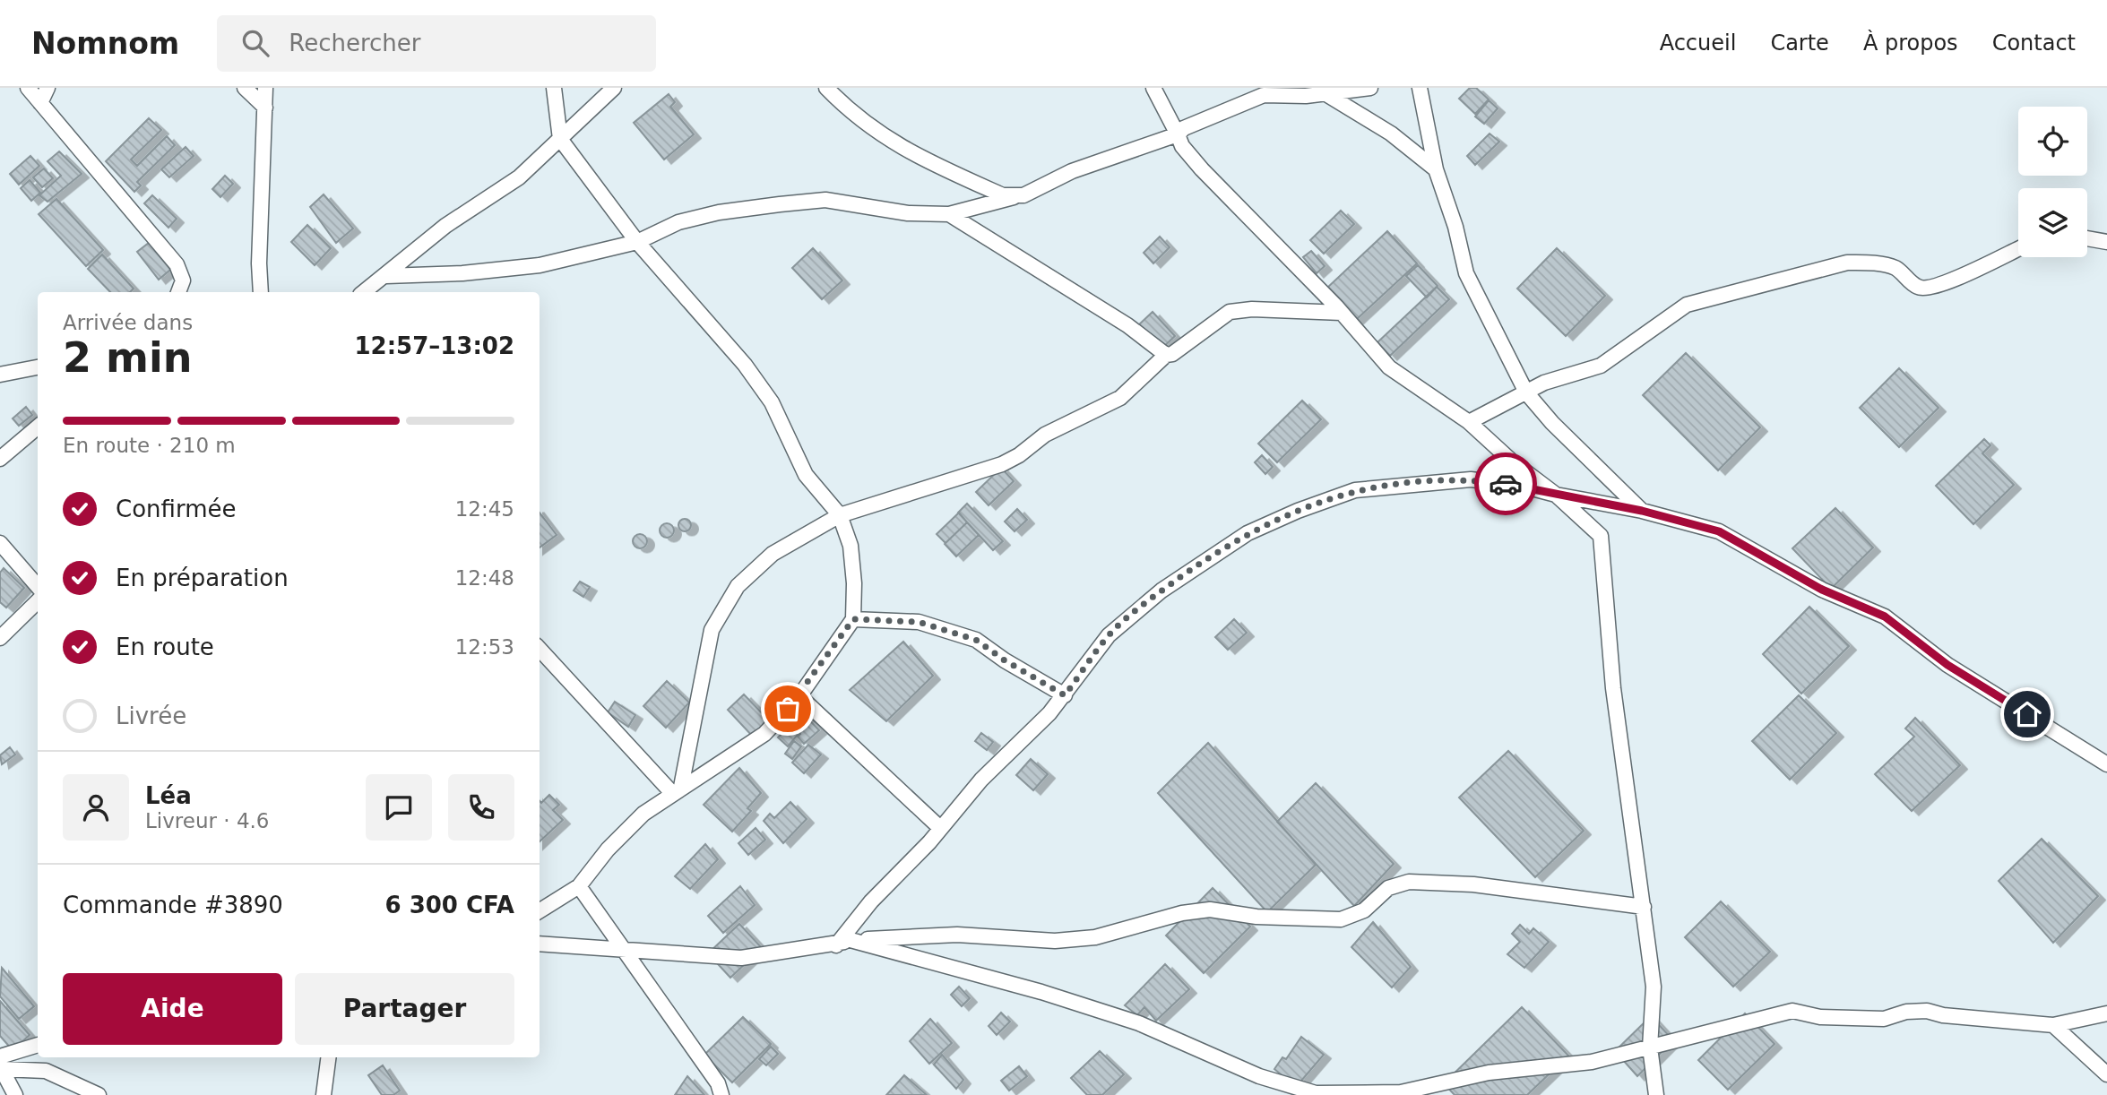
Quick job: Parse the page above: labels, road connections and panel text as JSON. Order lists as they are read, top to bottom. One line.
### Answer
{"page":{"header":"Nomnom","search":"Rechercher","nav":["Accueil","Carte","À propos","Contact"],"heading":["2 min","Arrivée dans","12:57–13:02"],"panel":["Léa","Livreur · 4.6","Commande #3890","6 300 CFA"],"bar":"En route · 210 m","list":[["Confirmée","12:45"],["En préparation","12:48"],["En route","12:53"],"Livrée"],"buttons":["Aide","Partager"]}}
